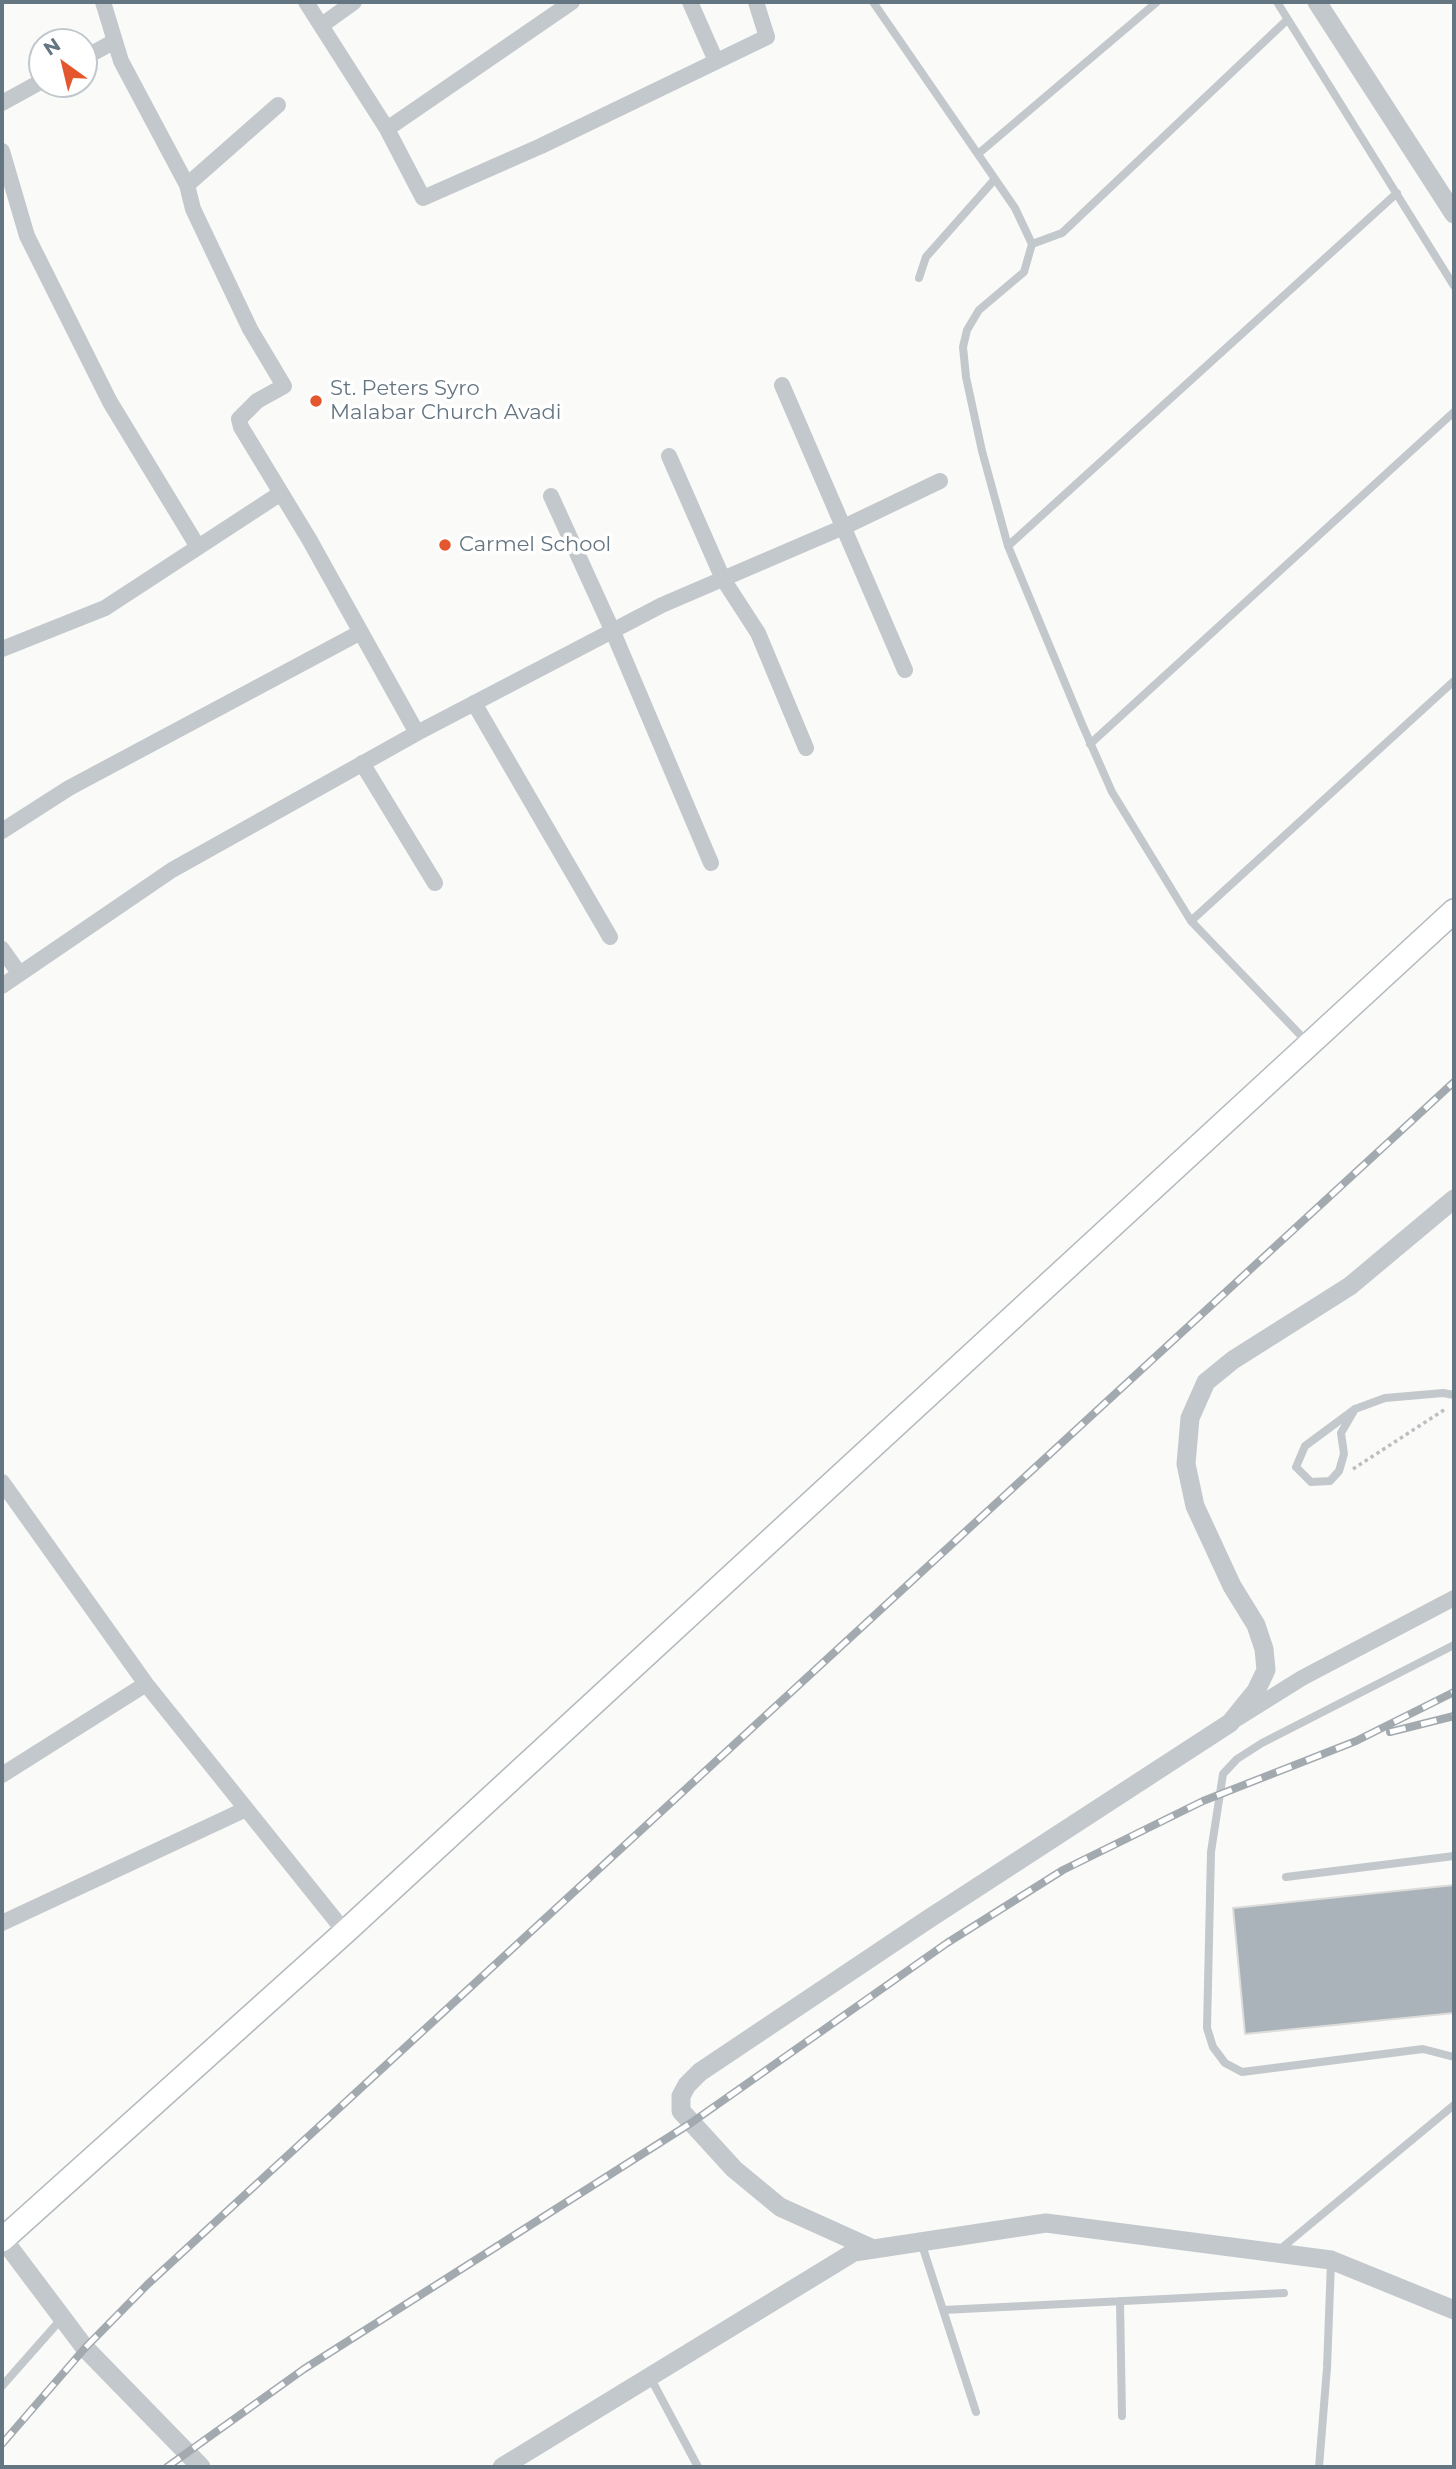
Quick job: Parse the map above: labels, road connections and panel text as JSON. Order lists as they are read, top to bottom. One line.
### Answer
{"places":["St. Peters Syro Malabar Church Avadi","Carmel School"],"north":"top left"}
